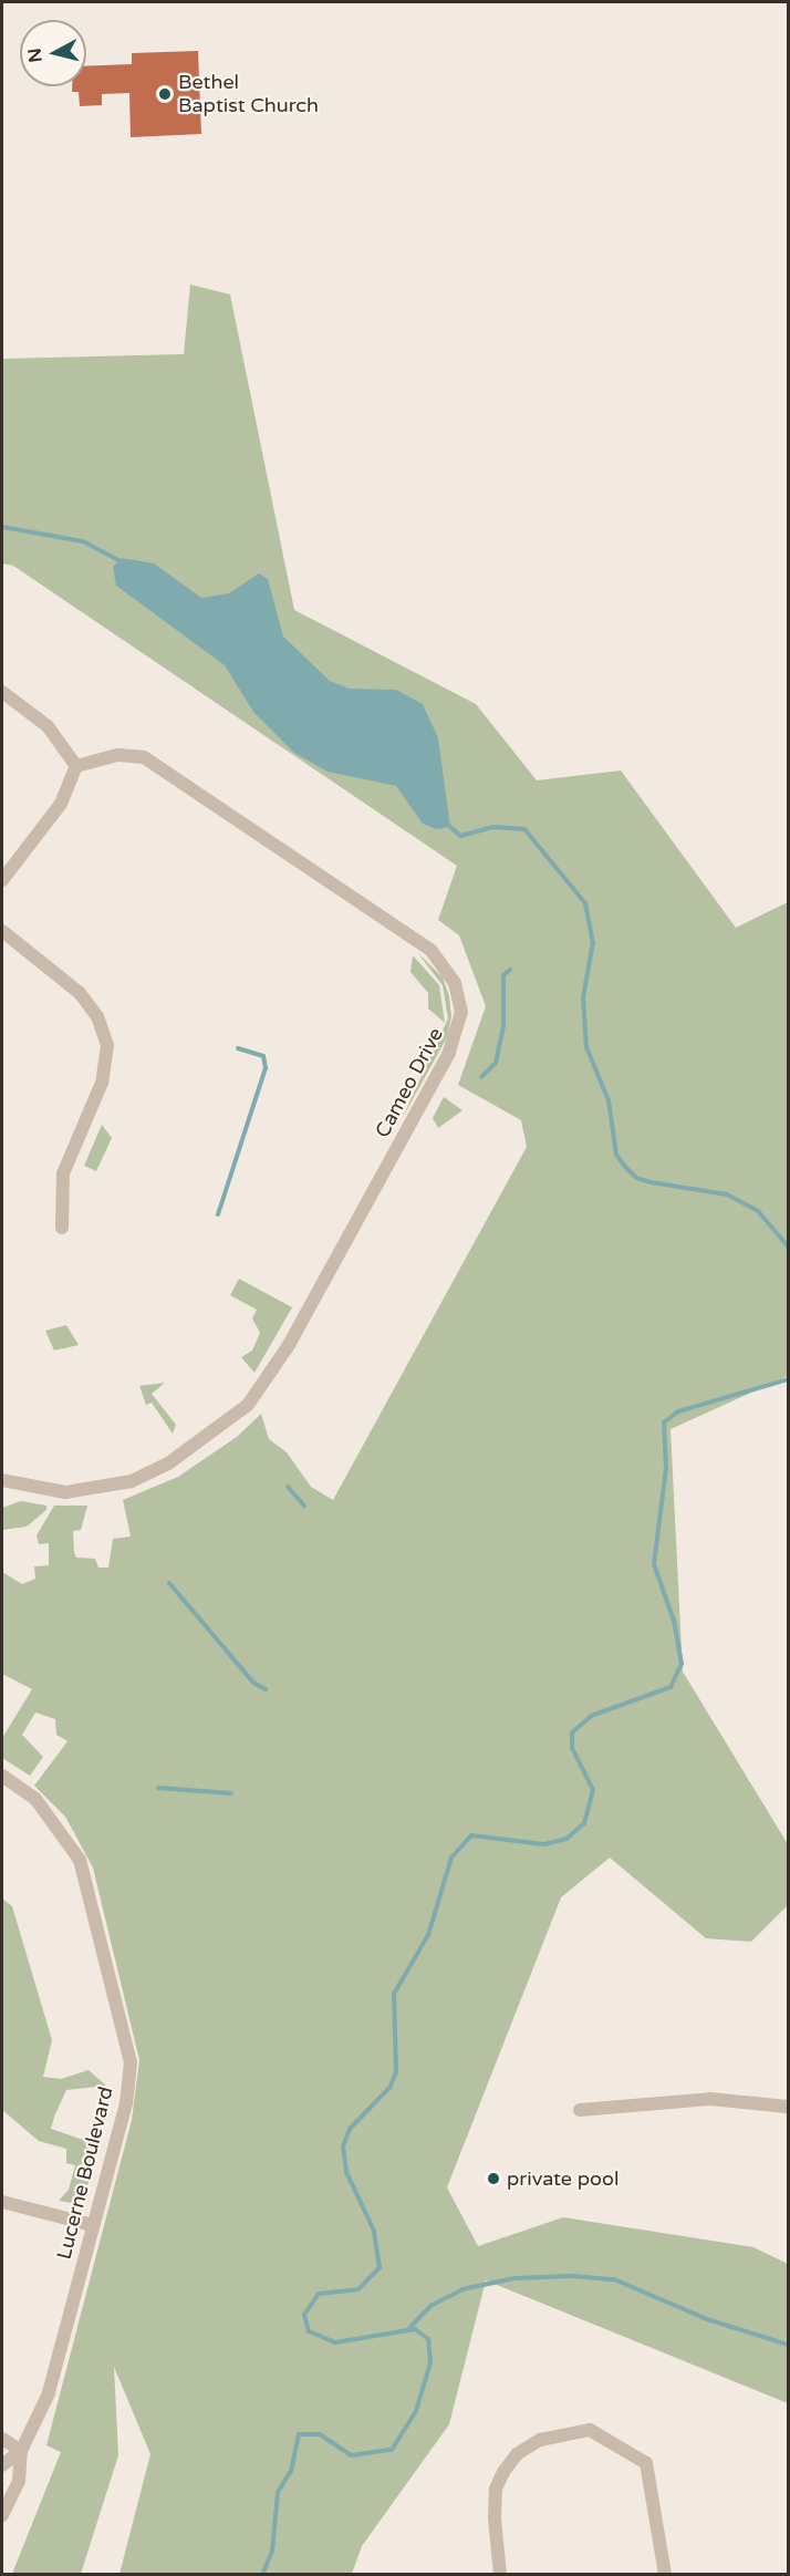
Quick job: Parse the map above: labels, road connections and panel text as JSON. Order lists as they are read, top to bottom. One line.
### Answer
{"streets":{"street":["Cameo Drive","Lucerne Boulevard"]},"places":["Bethel Baptist Church","private pool"],"north":"left"}
